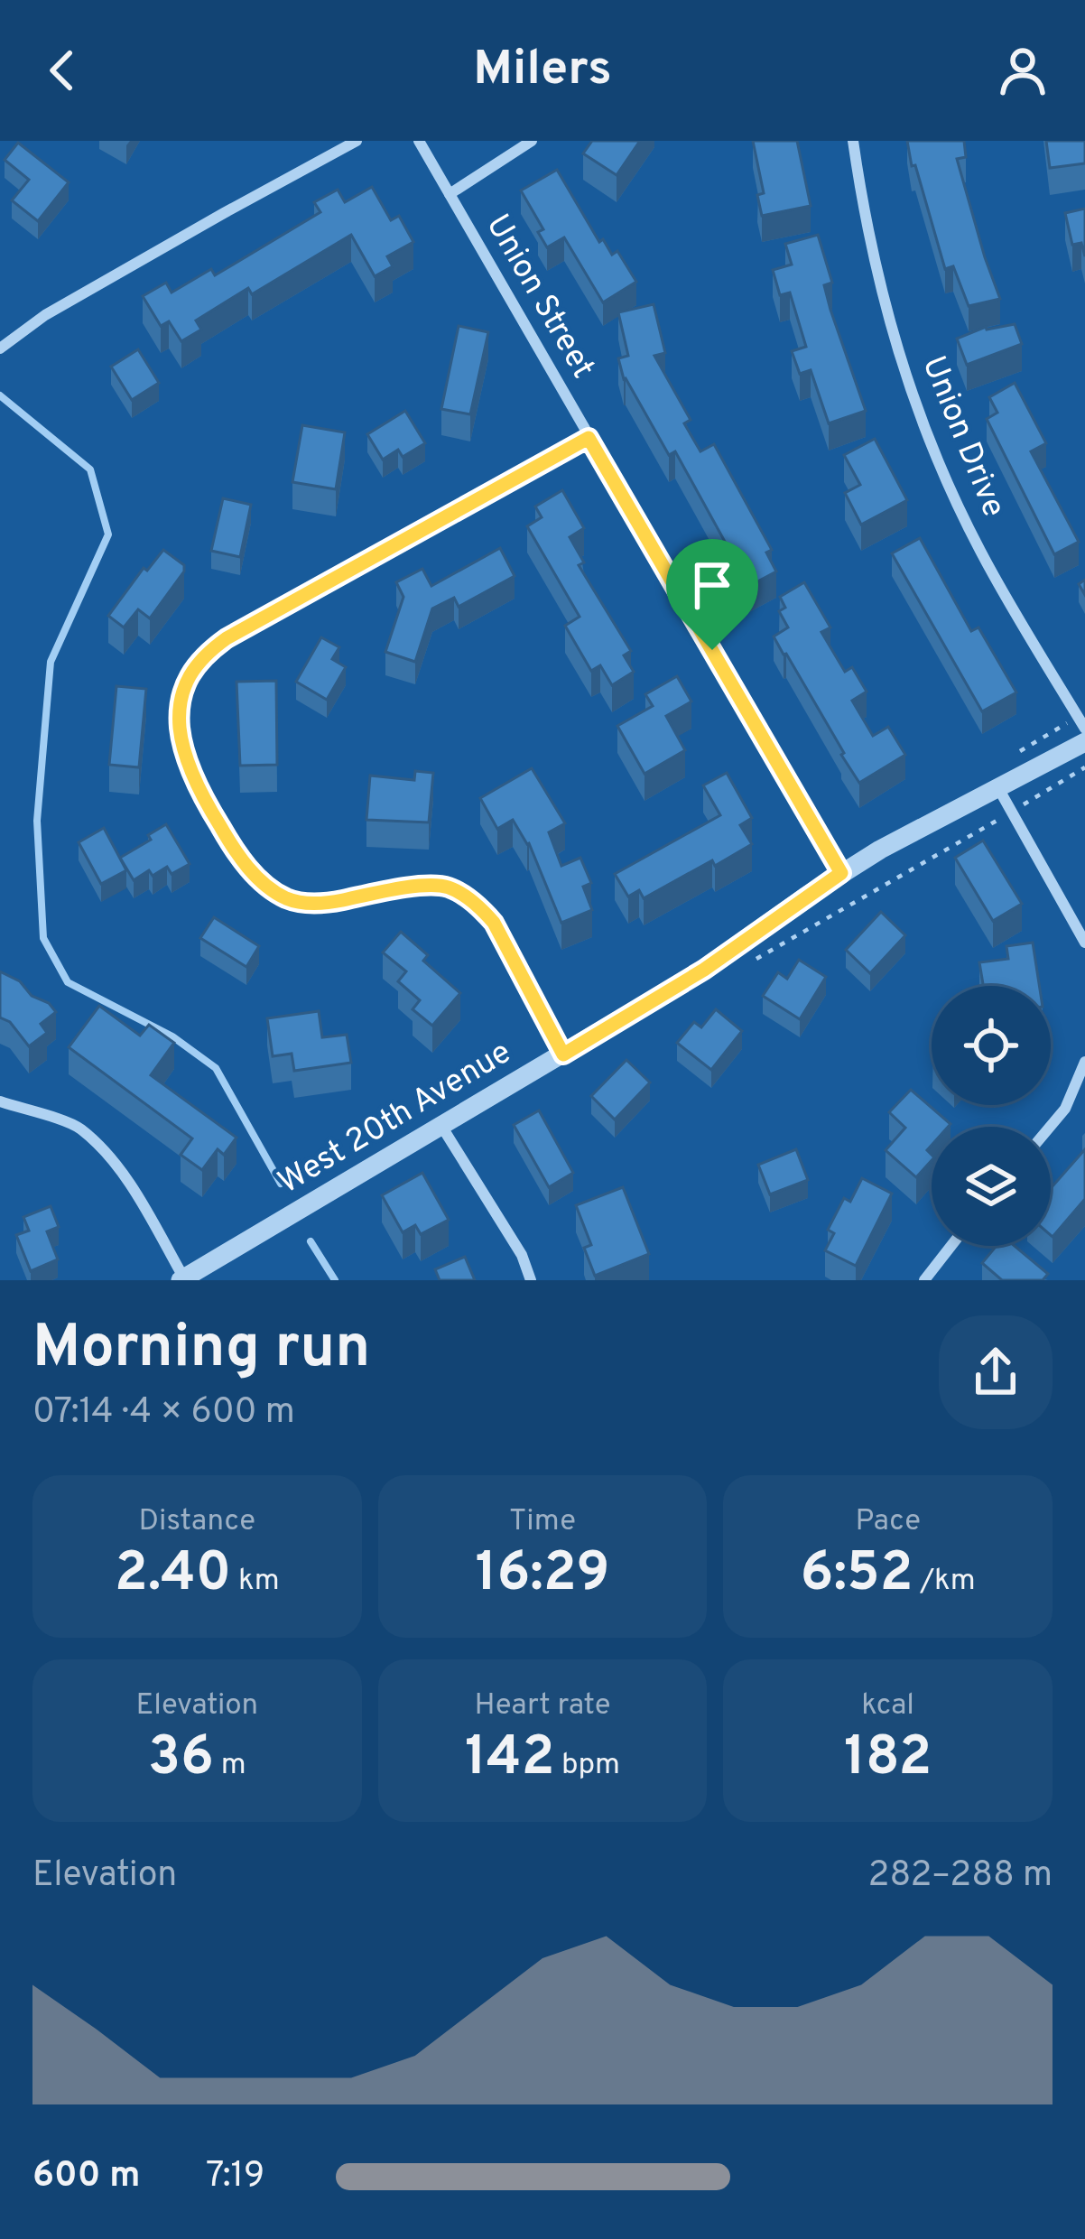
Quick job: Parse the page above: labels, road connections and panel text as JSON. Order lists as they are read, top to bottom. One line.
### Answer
{"streets":{"street":["Union Street","Union Drive","West 20th Avenue"]},"crossings":[["Union Street","West 20th Avenue"]],"page":{"header":"Milers","heading":["Morning run","07:14 · 4 × 600 m"],"stats":[["Distance","2.40 km"],["Time","16:29"],["Pace","6:52 /km"],["Elevation","36 m"],["Heart rate","142 bpm"],["kcal","182"]],"chart":["Elevation","282–288 m"],"list":[{"name":"600 m","note":"7:19"}]}}
